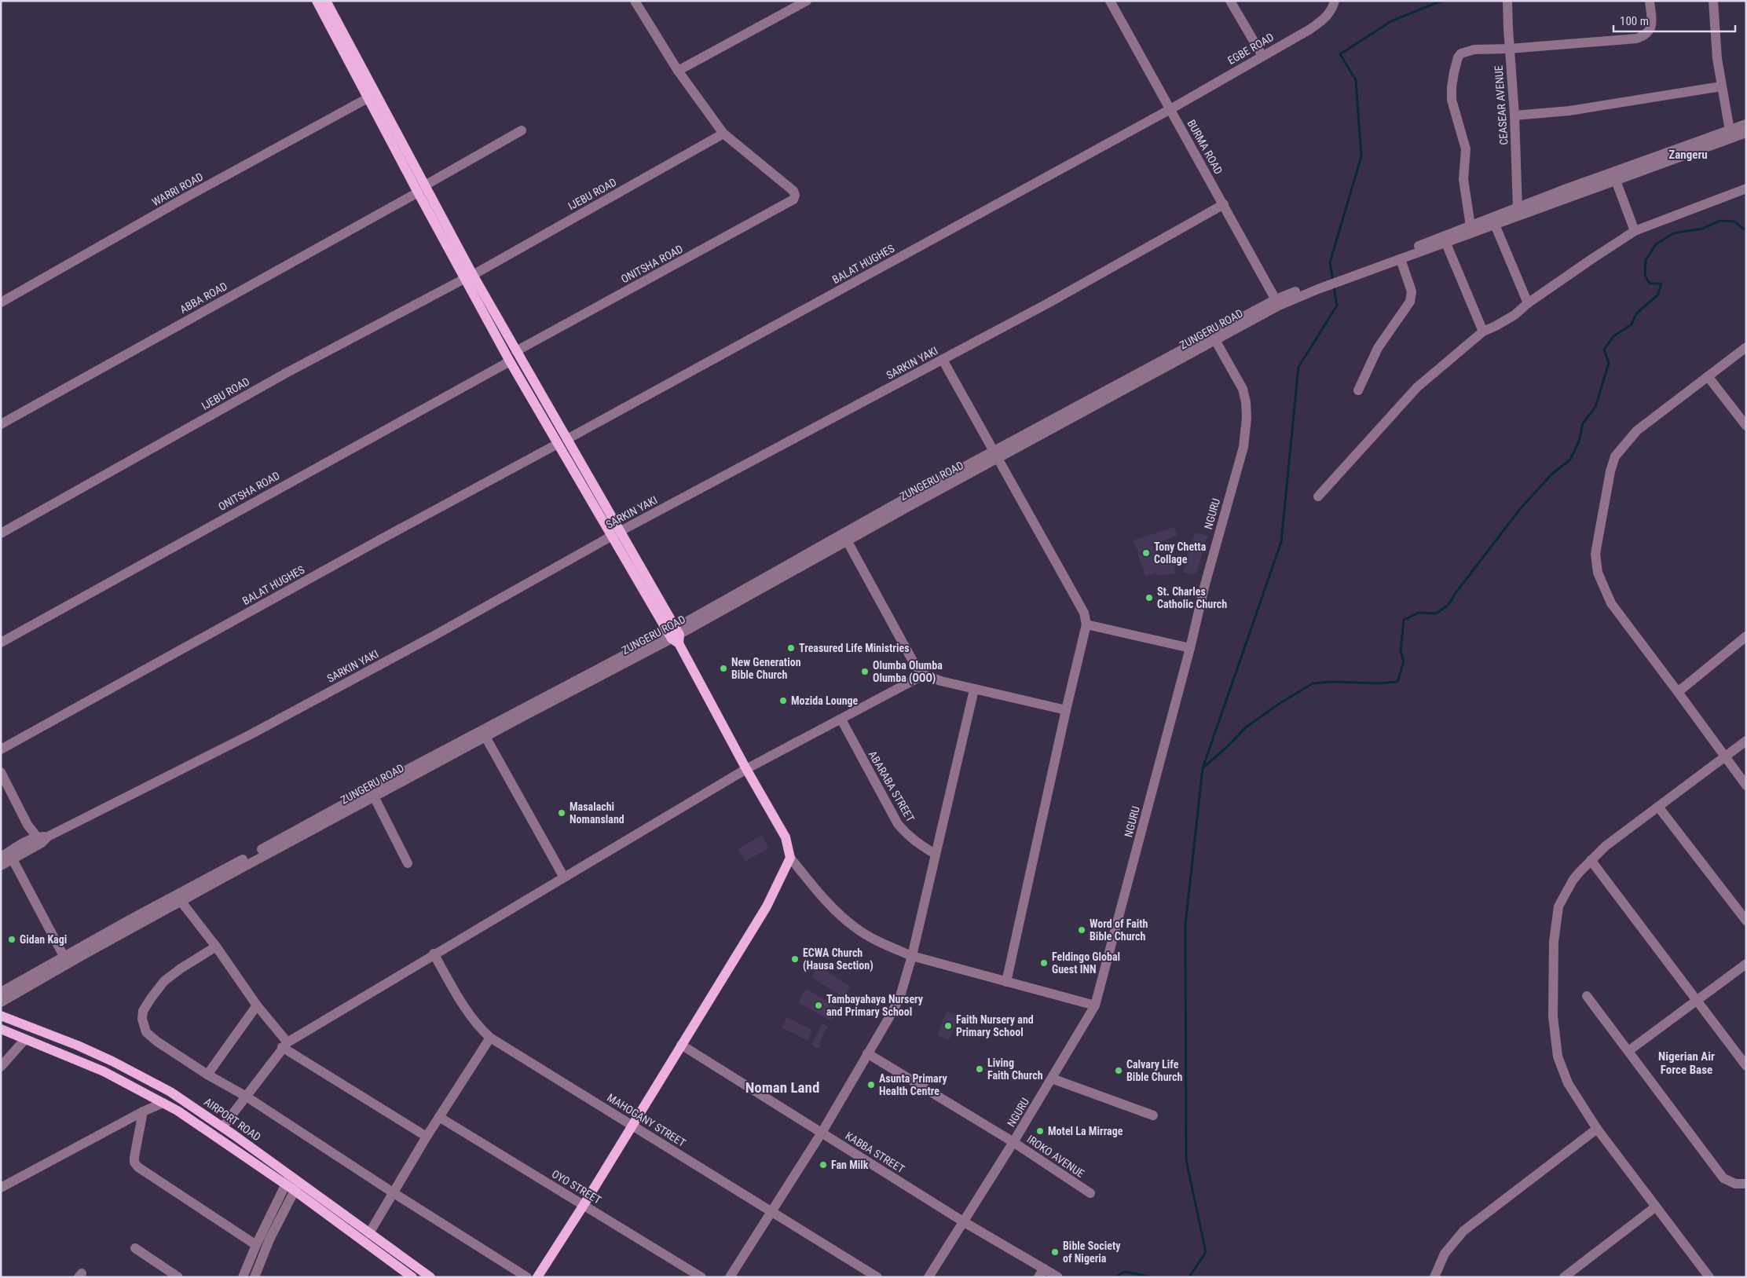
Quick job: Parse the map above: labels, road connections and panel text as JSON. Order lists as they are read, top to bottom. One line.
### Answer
{"streets":{"main road":["AIRPORT ROAD"],"street":["EGBE ROAD","CEASEAR AVENUE","BURMA ROAD","WARRI ROAD","IJEBU ROAD","ONITSHA ROAD","BALAT HUGHES","ABBA ROAD","ZUNGERU ROAD","SARKIN YAKI","NGURU","ABARABA STREET","MAHOGANY STREET","KABBA STREET","IROKO AVENUE","OYO STREET"]},"crossings":[["EGBE ROAD","BURMA ROAD"],["EGBE ROAD","BALAT HUGHES"],["BURMA ROAD","BALAT HUGHES"],["BURMA ROAD","ZUNGERU ROAD"],["BURMA ROAD","SARKIN YAKI"],["IJEBU ROAD","ONITSHA ROAD"],["ZUNGERU ROAD","NGURU"],["NGURU","KABBA STREET"],["NGURU","IROKO AVENUE"]],"districts":["Zangeru","Nigerian Air Force Base","Noman Land"],"places":["Tony Chetta Collage","St. Charles Catholic Church","Treasured Life Ministries","New Generation Bible Church","Olumba Olumba Olumba (OOO)","Mozida Lounge","Masalachi Nomansland","Word of Faith Bible Church","Gidan Kagi","ECWA Church (Hausa Section)","Feldingo Global Guest INN","Tambayahaya Nursery and Primary School","Faith Nursery and Primary School","Living Faith Church","Calvary Life Bible Church","Asunta Primary Health Centre","Motel La Mirrage","Fan Milk","Bible Society of Nigeria"],"scale_bar":"100 m"}
